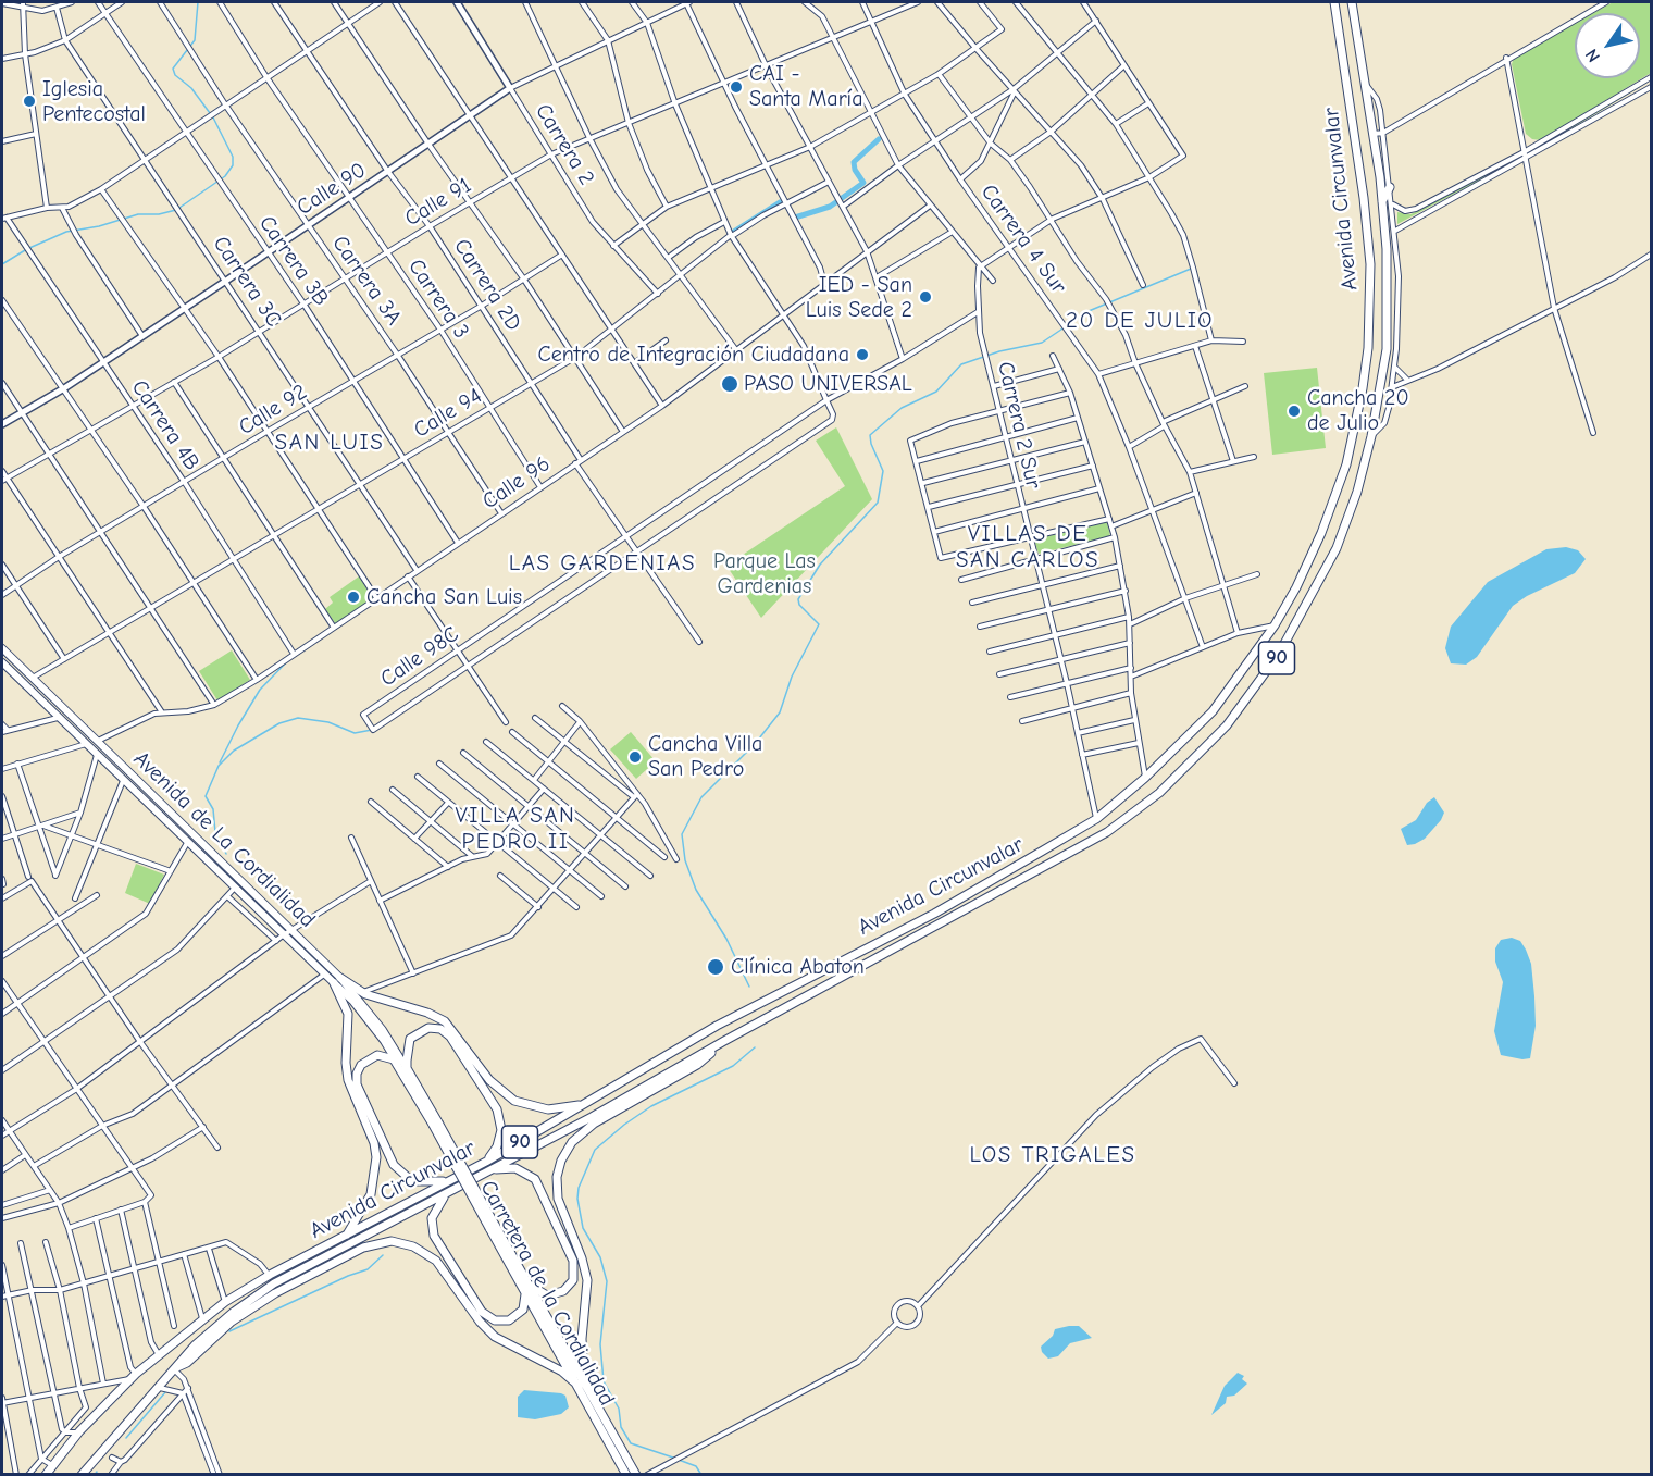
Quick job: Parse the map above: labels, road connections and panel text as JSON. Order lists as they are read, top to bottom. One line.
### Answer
{"streets":{"highway":["Avenida Circunvalar","90","Carretera de la Cordialidad"],"main road":["Avenida de La Cordialidad"],"street":["Carrera 2","Calle 90","Calle 91","Carrera 4 Sur","Carrera 3B","Carrera 3A","Carrera 3C","Carrera 2D","Carrera 3","Calle 92","Calle 94","Carrera 4B","Carrera 2 Sur","Calle 96","Calle 98C"]},"crossings":[["Carrera 2","Calle 90"],["Carrera 2","Calle 91"],["Carrera 2","Calle 94"],["Calle 90","Carrera 3B"],["Calle 90","Carrera 3A"],["Calle 90","Carrera 3C"],["Calle 90","Carrera 2D"],["Calle 90","Carrera 3"],["Calle 90","Carrera 4B"],["Avenida Circunvalar","Carrera 2 Sur"],["Calle 91","Carrera 4 Sur"],["Calle 91","Carrera 3B"],["Calle 91","Carrera 3A"],["Calle 91","Carrera 3C"],["Calle 91","Carrera 2D"],["Calle 91","Carrera 3"],["Calle 91","Carrera 4B"],["Carrera 3B","Calle 92"],["Carrera 3B","Calle 94"],["Carrera 3B","Calle 96"],["Carrera 3A","Calle 92"],["Carrera 3A","Calle 94"],["Carrera 3A","Calle 96"],["Carrera 3C","Calle 92"],["Carrera 3C","Calle 94"],["Carrera 3C","Calle 96"],["Carrera 2D","Calle 92"],["Carrera 2D","Calle 94"],["Carrera 2D","Calle 96"],["Carrera 2D","Calle 98C"],["Carrera 3","Calle 92"],["Carrera 3","Calle 94"],["Carrera 3","Calle 96"],["Calle 92","Carrera 4B"],["Calle 94","Carrera 4B"],["Calle 94","Avenida de La Cordialidad"],["Carrera 4B","Calle 96"],["Carrera 2 Sur","Calle 98C"],["Calle 96","Avenida de La Cordialidad"],["Avenida de La Cordialidad","Carretera de la Cordialidad"]],"districts":["20 DE JULIO","SAN LUIS","VILLAS DE SAN CARLOS","LAS GARDENIAS","VILLA SAN PEDRO II","LOS TRIGALES"],"parks":["Parque Las Gardenias"],"places":["CAI - Santa María","Iglesia Pentecostal","IED - San Luis Sede 2","Centro de Integración Ciudadana","PASO UNIVERSAL","Cancha 20 de Julio","Cancha San Luis","Cancha Villa San Pedro","Clínica Abaton"],"north":"bottom left"}
